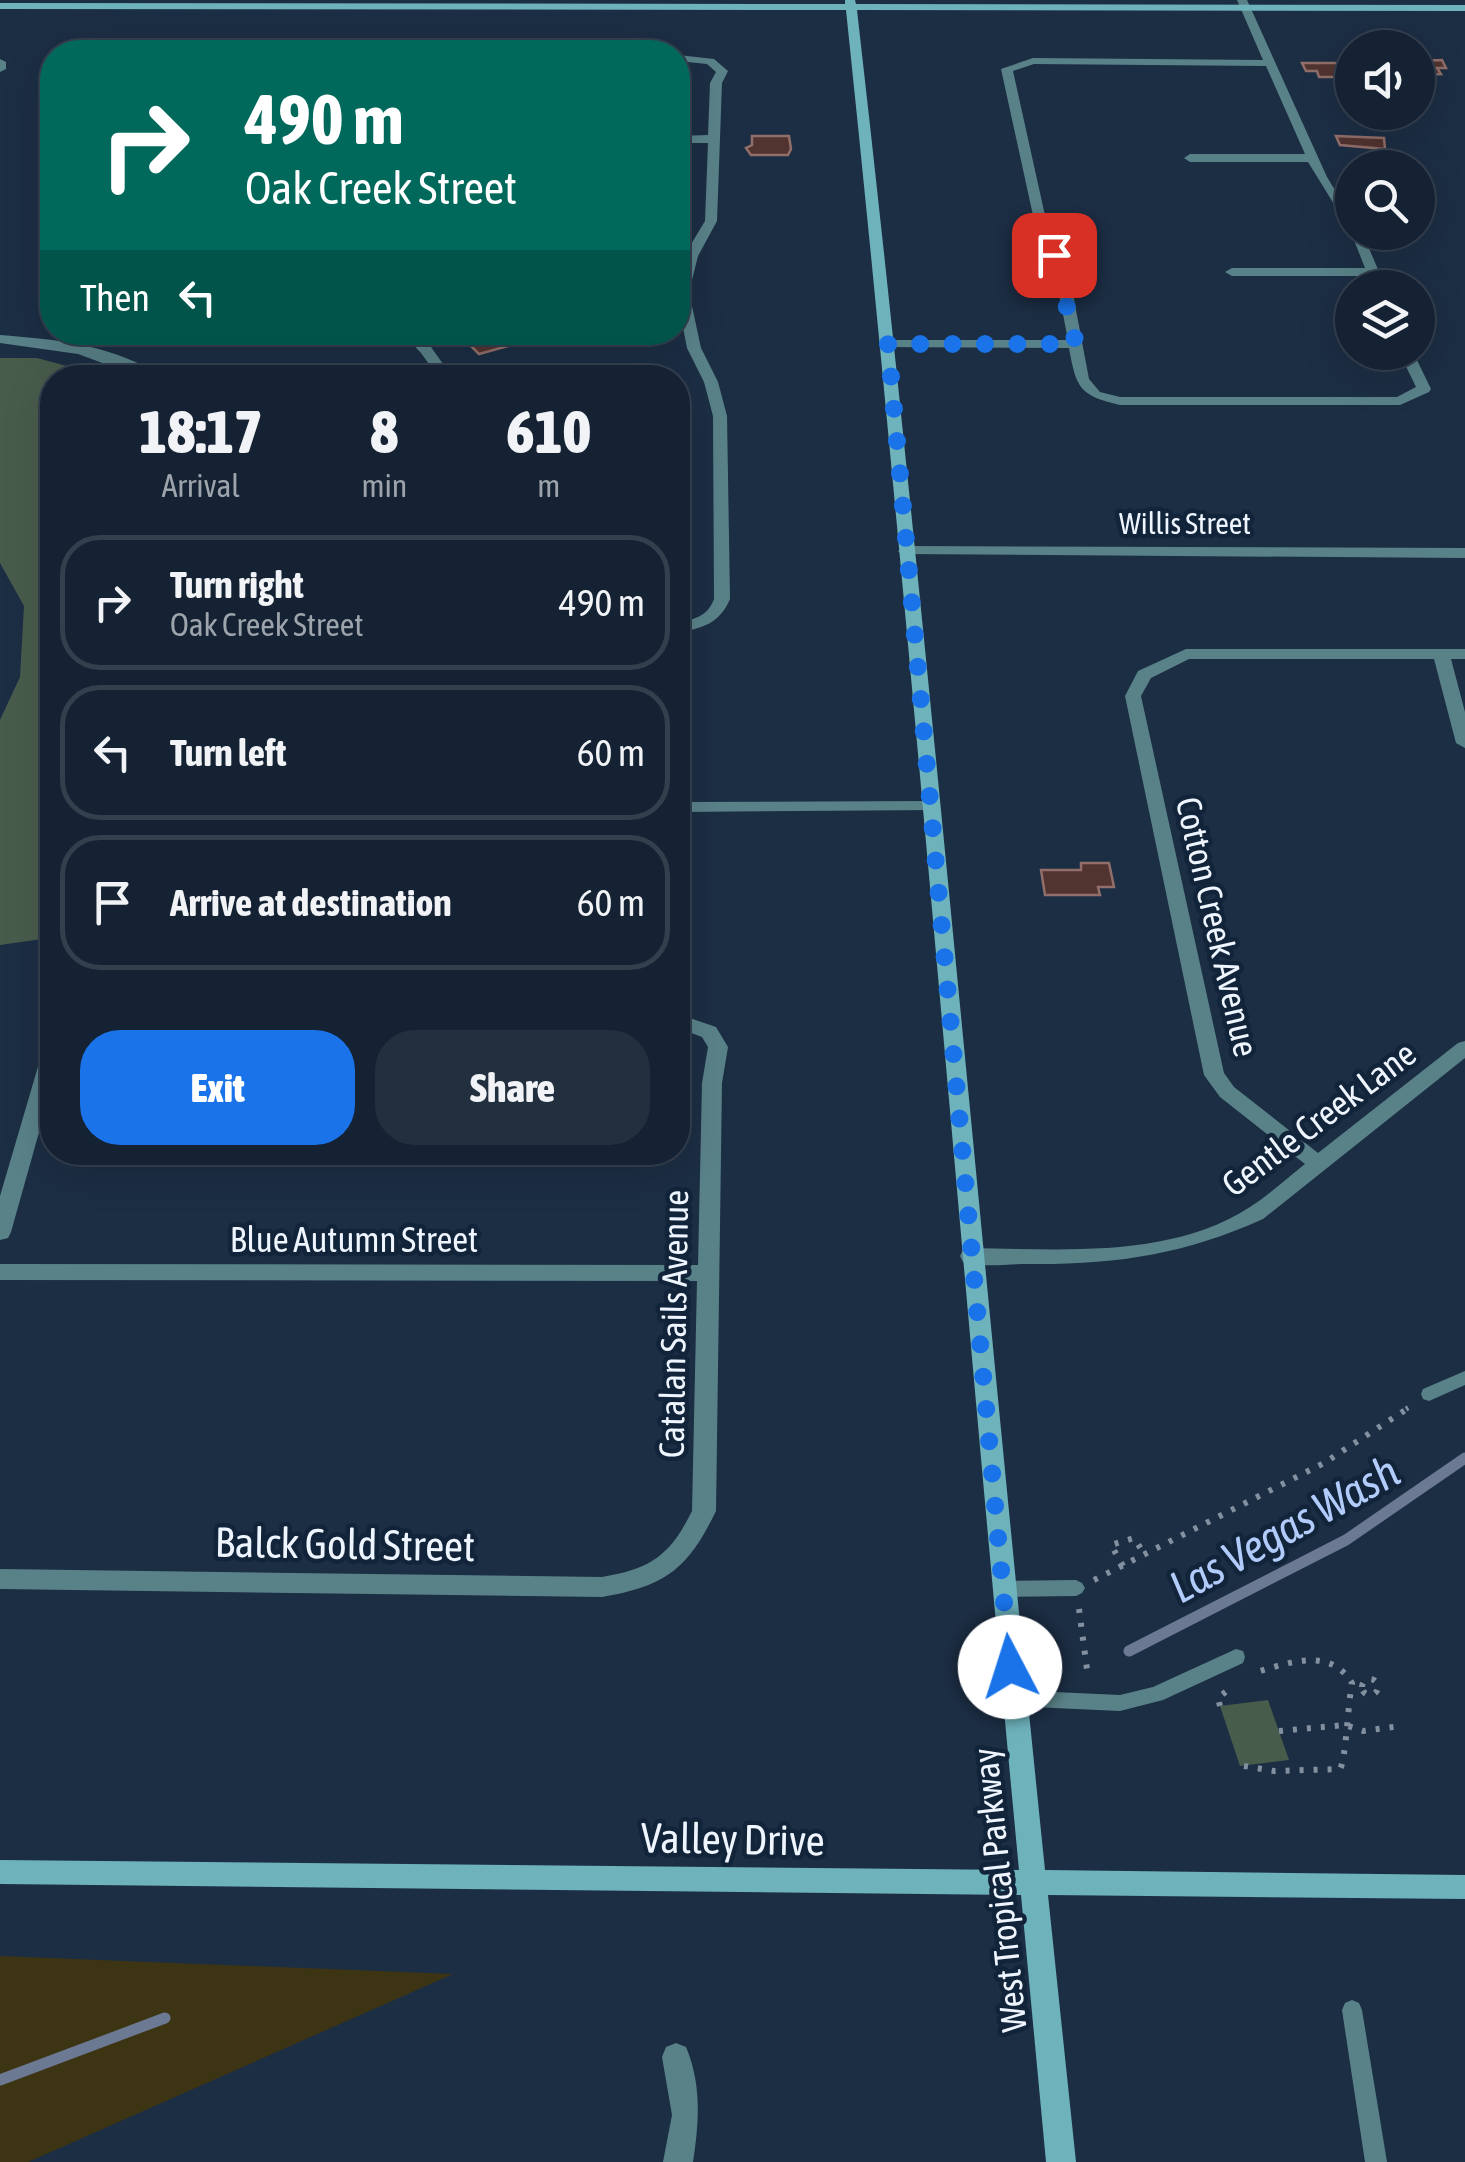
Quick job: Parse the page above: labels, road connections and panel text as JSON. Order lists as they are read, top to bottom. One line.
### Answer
{"streets":{"main road":["Valley Drive","West Tropical Parkway"],"street":["Willis Street","Cotton Creek Avenue","Gentle Creek Lane","Blue Autumn Street","Catalan Sails Avenue","Balck Gold Street"]},"crossings":[["Willis Street","West Tropical Parkway"],["Cotton Creek Avenue","Gentle Creek Lane"],["Gentle Creek Lane","West Tropical Parkway"],["Blue Autumn Street","Catalan Sails Avenue"],["Catalan Sails Avenue","Balck Gold Street"],["Valley Drive","West Tropical Parkway"]],"water":["Las Vegas Wash"],"page":{"turn":["490 m","Oak Creek Street"],"then":"Then","eta":["18:17","Arrival","8","min","610","m"],"list":[{"name":"Turn right","note":"Oak Creek Street","value":"490 m"},{"name":"Turn left","value":"60 m"},{"name":"Arrive at destination","value":"60 m"}],"buttons":["Exit","Share"]}}
